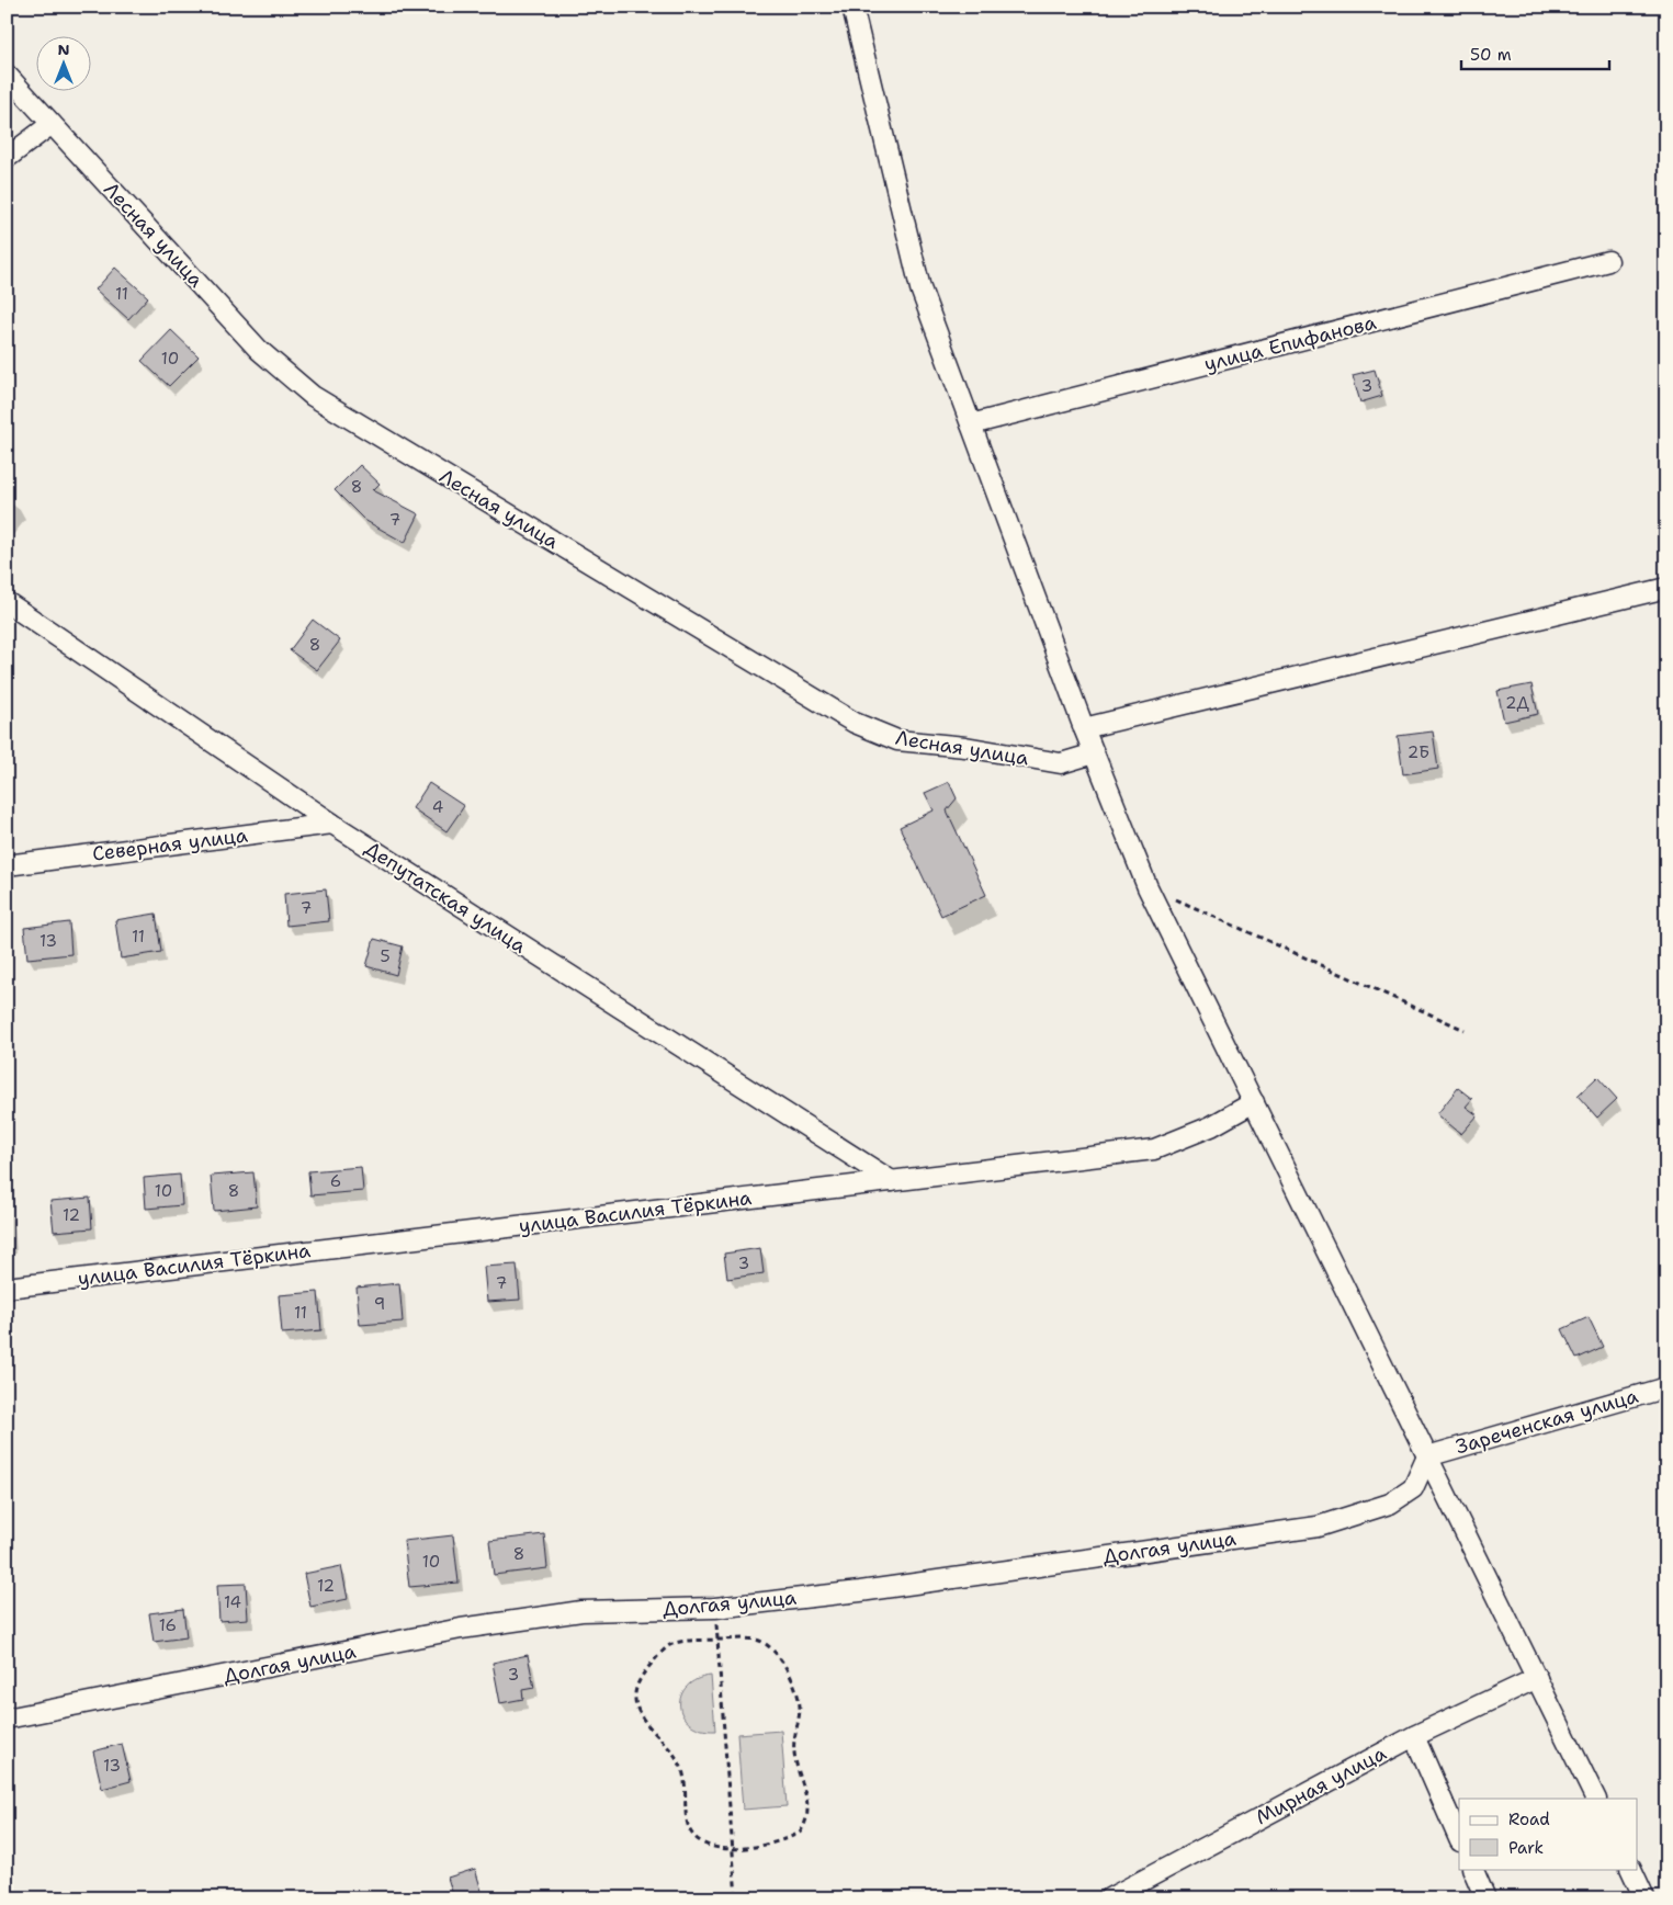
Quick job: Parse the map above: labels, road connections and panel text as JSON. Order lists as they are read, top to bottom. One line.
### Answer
{"streets":{"street":["Лесная улица","улица Епифанова","Северная улица","Депутатская улица","улица Василия Тёркина","Зареченская улица","Долгая улица","Мирная улица"]},"crossings":[["Северная улица","Депутатская улица"],["Депутатская улица","улица Василия Тёркина"],["Зареченская улица","Долгая улица"]],"house_numbers":["11","10","3","8","7","8","2Д","2Б","4","7","11","13","5","6","10","8","12","3","7","9","11","8","10","12","14","16","3","13"],"legend":["Road","Park"],"scale_bar":"50 m","north":"top"}
